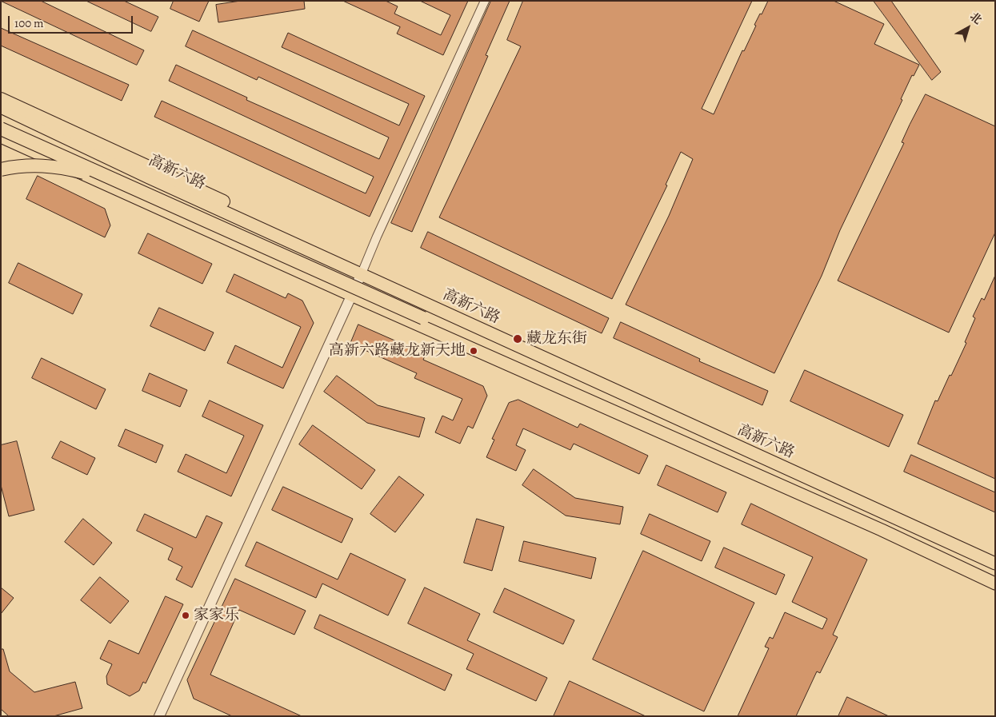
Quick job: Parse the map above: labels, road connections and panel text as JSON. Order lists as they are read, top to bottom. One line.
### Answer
{"streets":{"main road":["高新六路"]},"places":["藏龙东街","高新六路藏龙新天地","家家乐"],"scale_bar":"100 m","north":"top right"}
